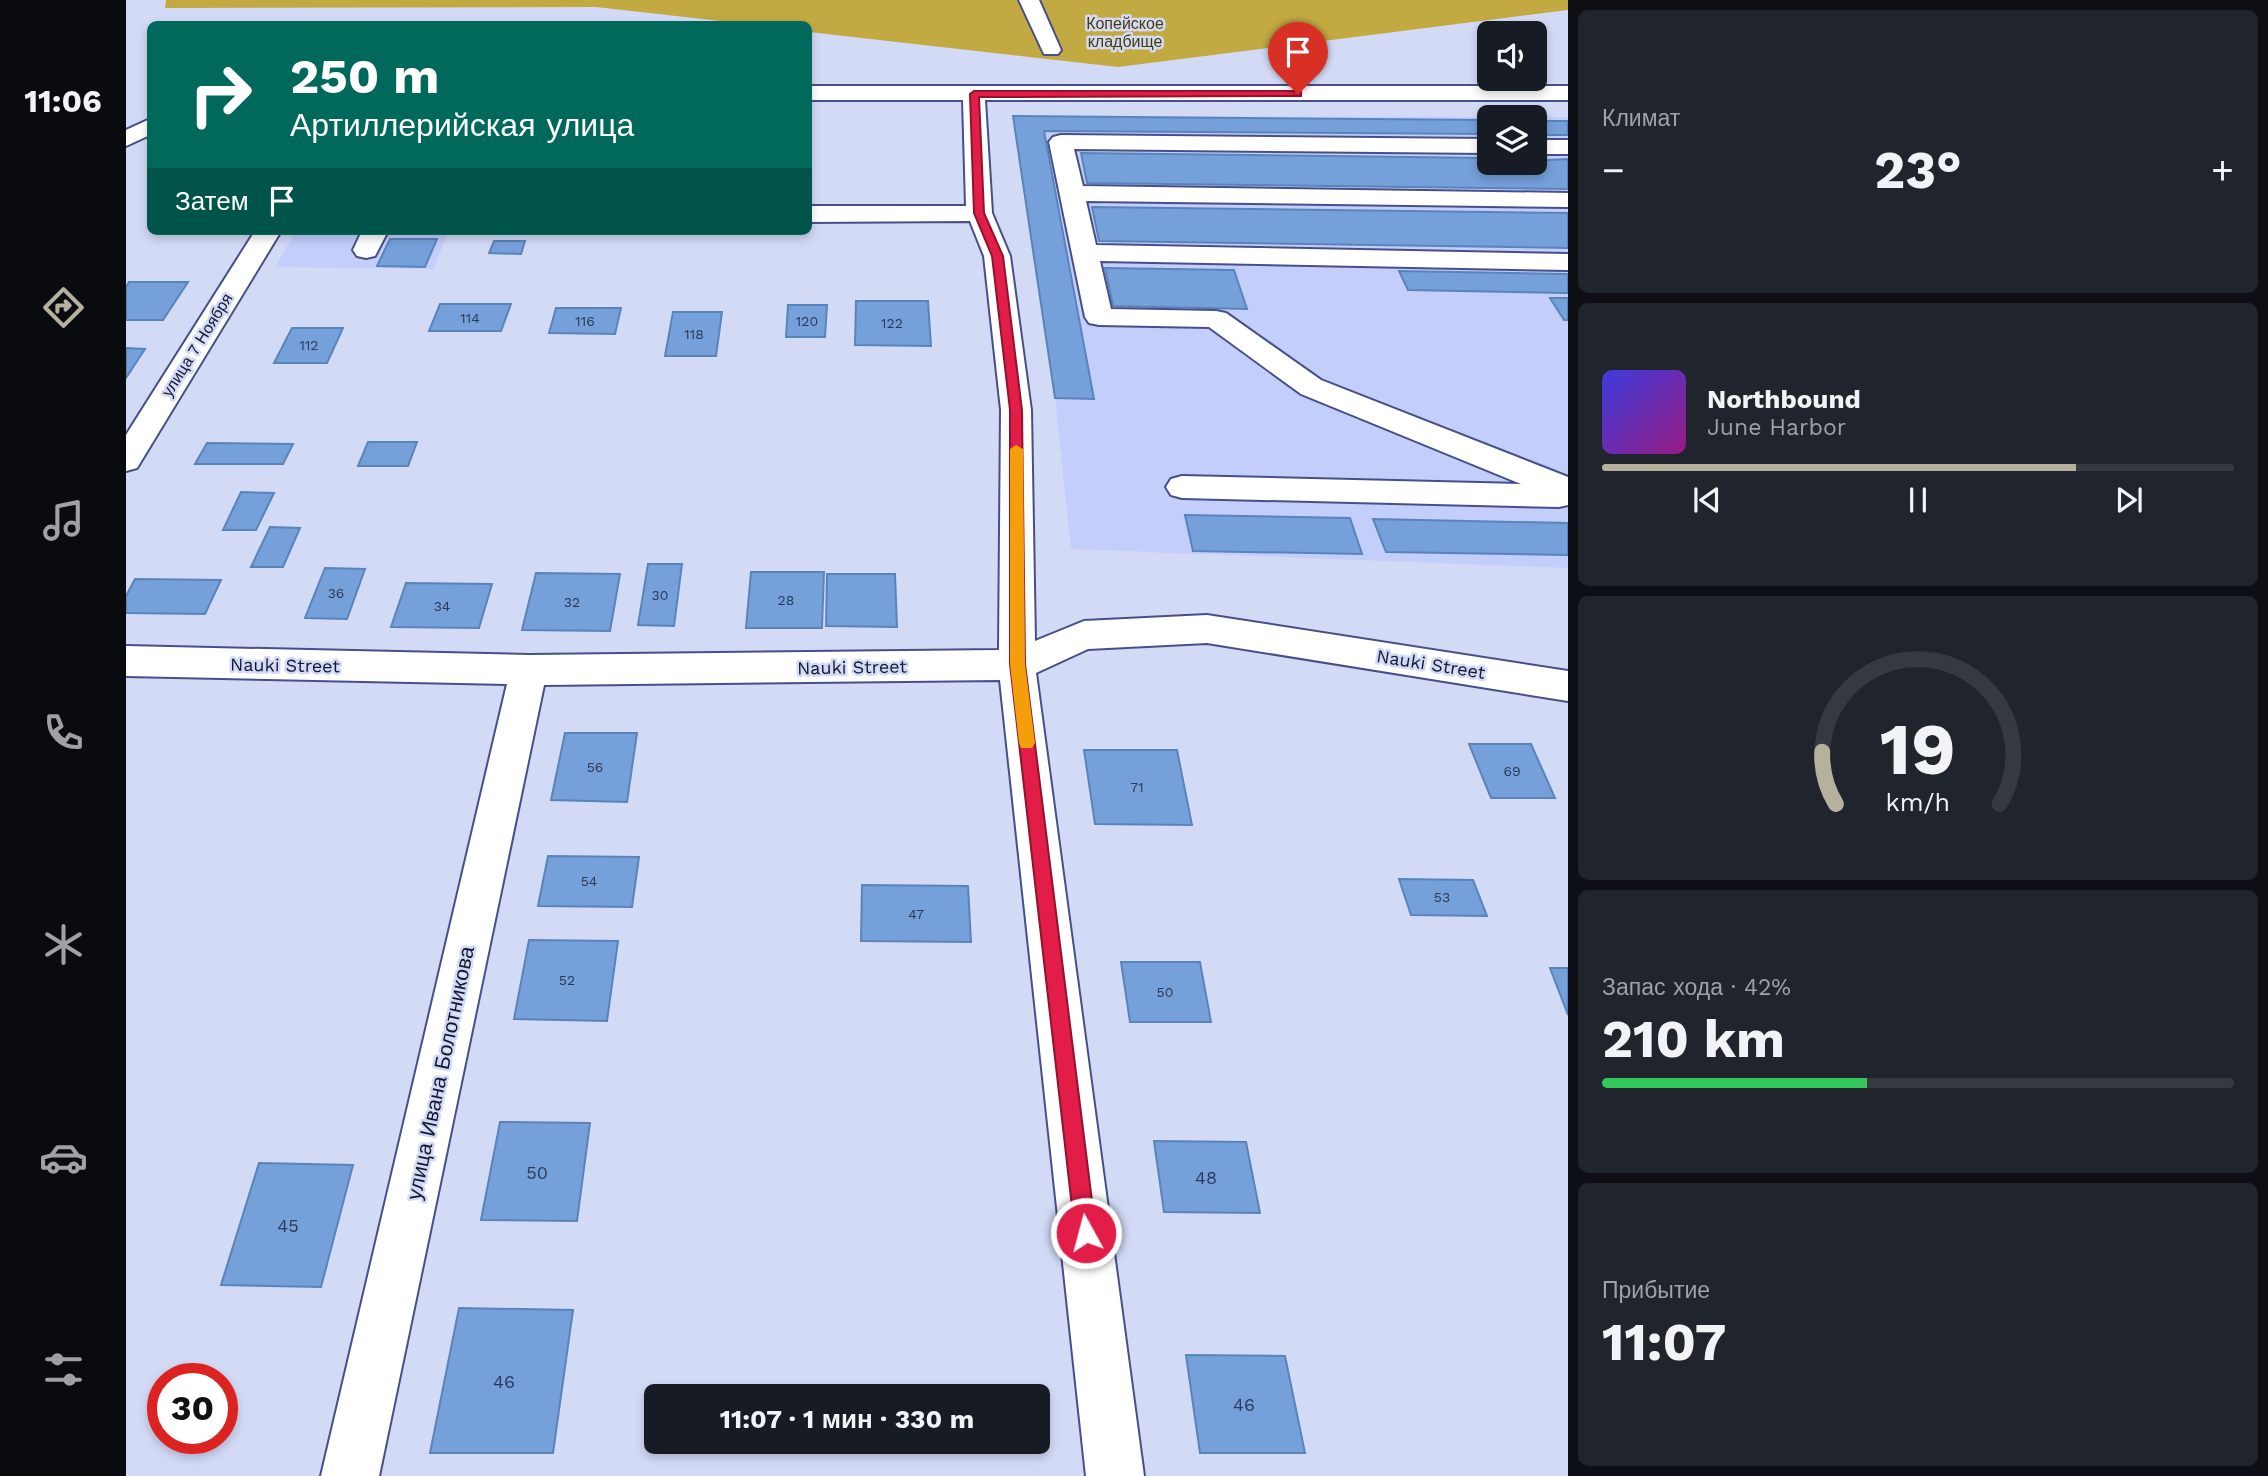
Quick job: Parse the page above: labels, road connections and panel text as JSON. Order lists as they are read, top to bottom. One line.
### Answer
{"streets":{"street":["улица 7 Ноября","Nauki Street","улица Ивана Болотникова"]},"crossings":[["Nauki Street","улица Ивана Болотникова"]],"parks":["Копейское кладбище"],"house_numbers":["114","116","120","122","118","112","36","30","28","32","34","56","69","71","54","53","47","52","50","50","48","45","46","46"],"page":{"tabs":"11:06","tile":["Климат",["Запас хода · 42%","210 km"],["Прибытие","11:07"]],"turn":["250 m","Артиллерийская улица"],"heat":["−","23°","+"],"then":"Затем","song":["Northbound","June Harbor"],"limit":"30","trip":"11:07 · 1 мин · 330 m","gauge":["19","km/h"]}}
